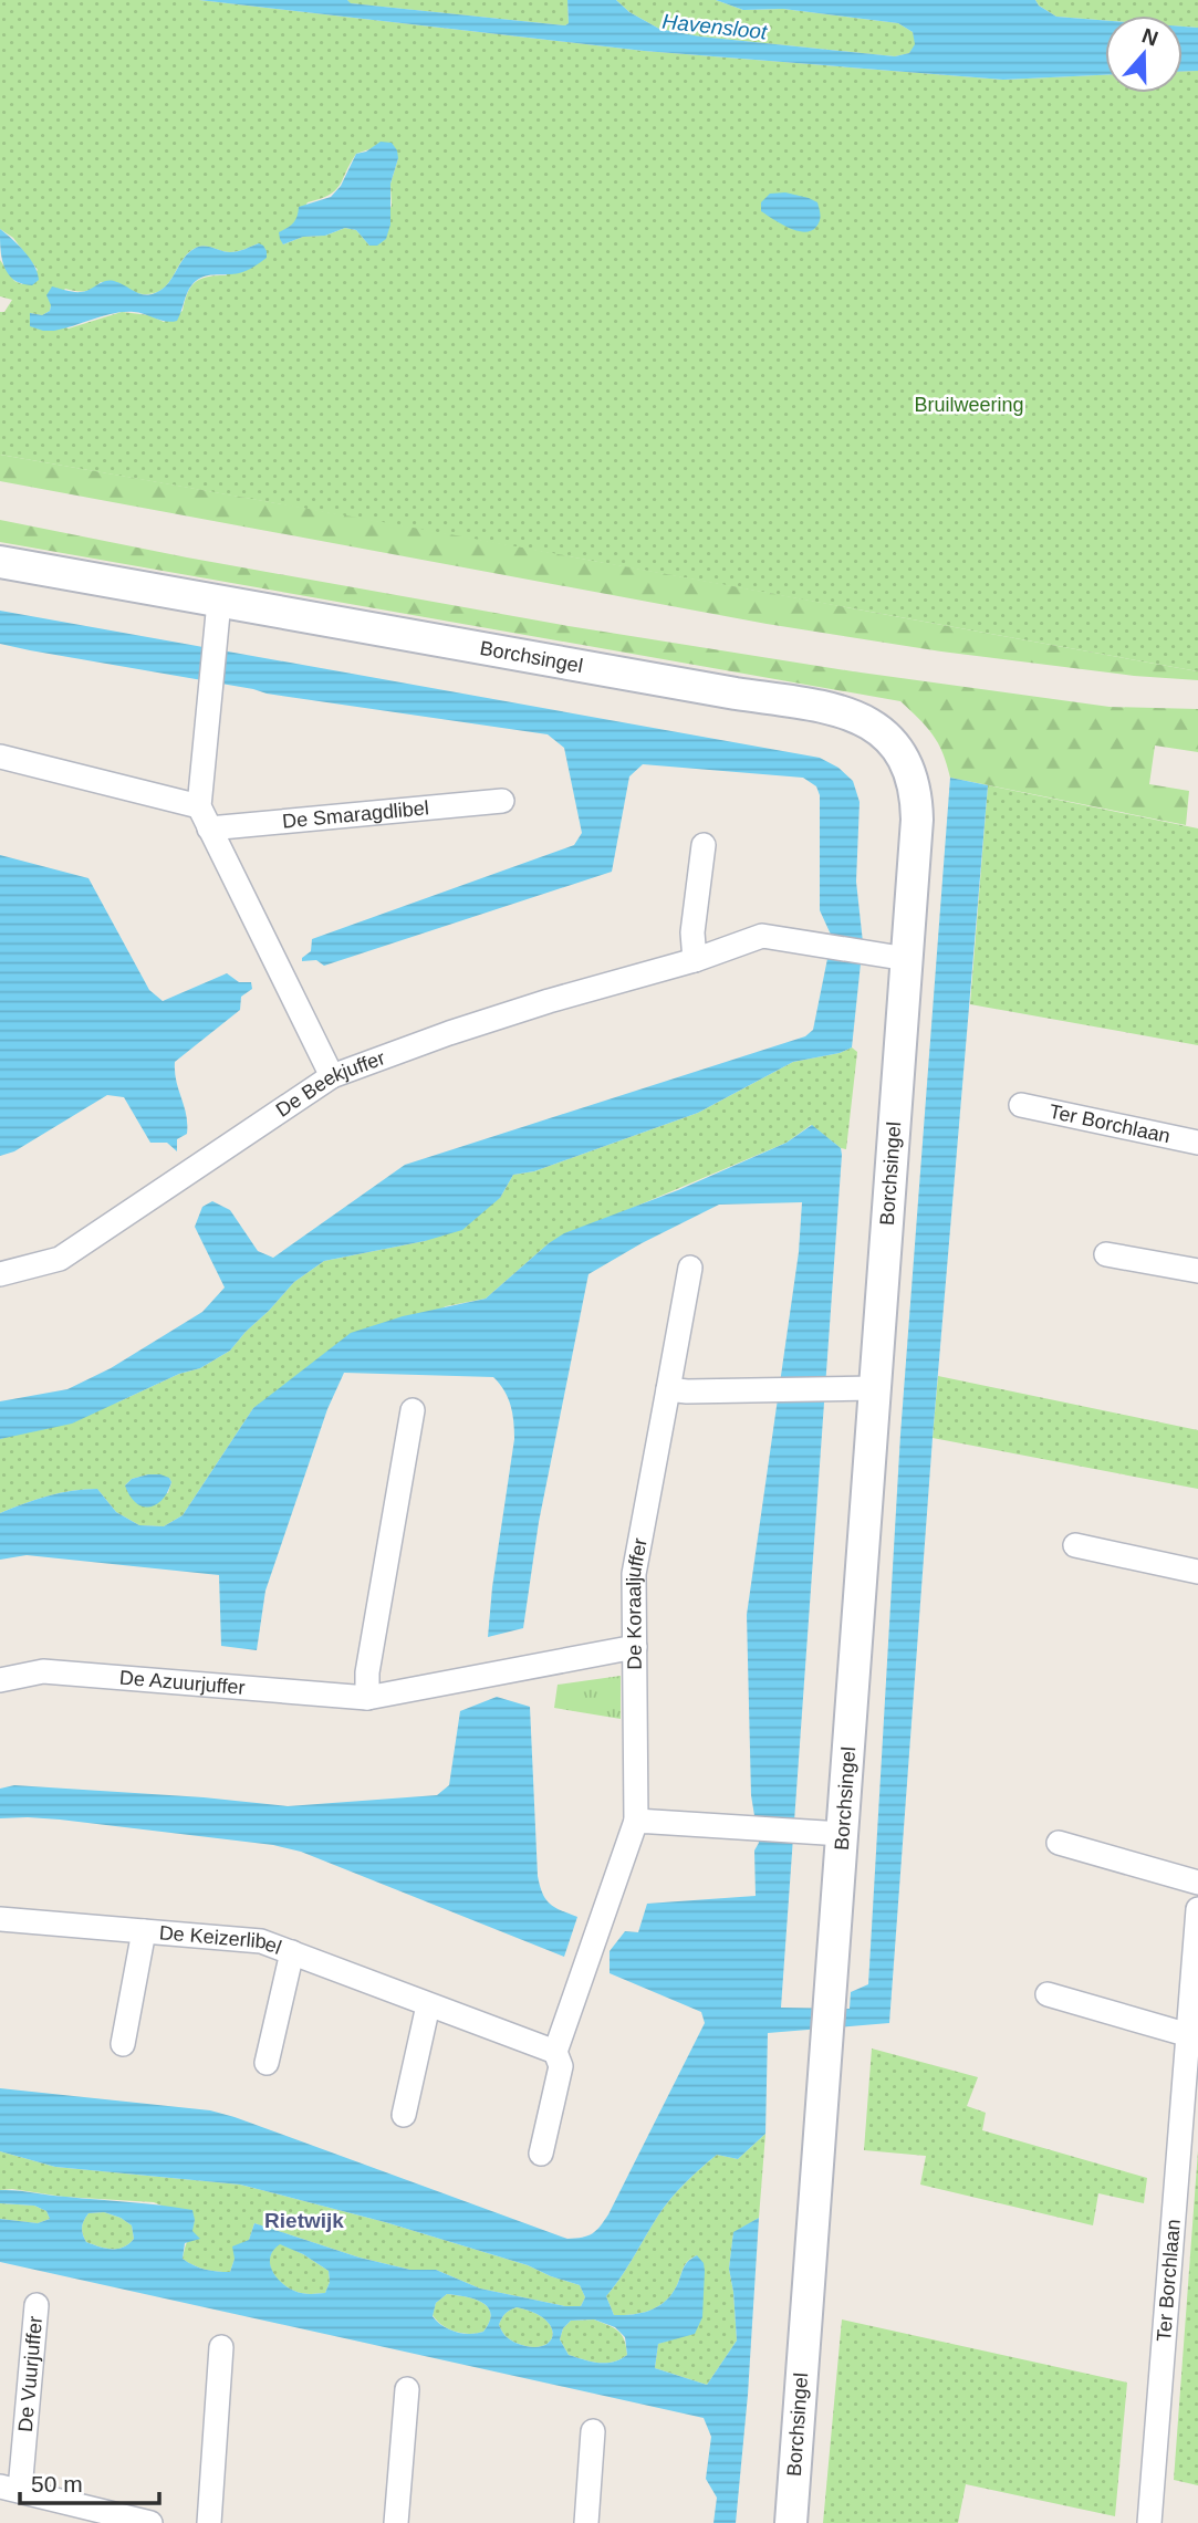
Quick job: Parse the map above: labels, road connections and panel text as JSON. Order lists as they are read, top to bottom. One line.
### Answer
{"streets":{"main road":["Borchsingel"],"street":["De Smaragdlibel","De Beekjuffer","Ter Borchlaan","De Koraaljuffer","De Azuurjuffer","De Keizerlibel","De Vuurjuffer"]},"crossings":[["Borchsingel","De Beekjuffer"],["De Koraaljuffer","De Azuurjuffer"],["De Koraaljuffer","De Keizerlibel"]],"districts":["Rietwijk"],"water":["Havensloot"],"parks":["Bruilweering"],"scale_bar":"50 m","north":"top"}
